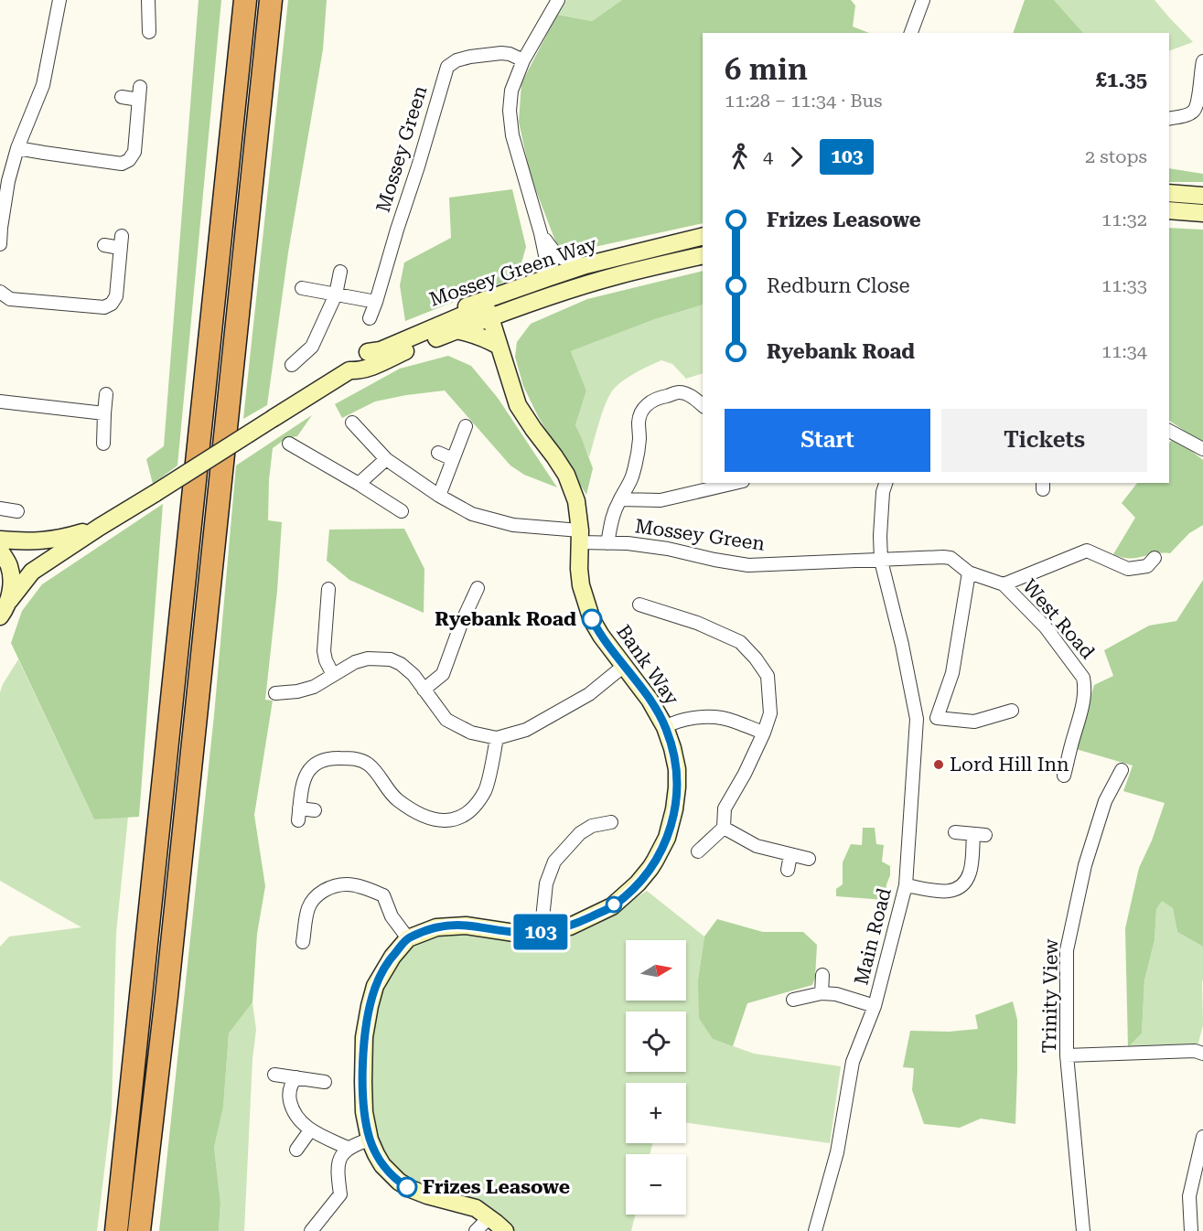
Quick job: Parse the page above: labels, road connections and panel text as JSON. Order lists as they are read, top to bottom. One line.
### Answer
{"streets":{"main road":["Mossey Green Way","Bank Way"],"street":["Mossey Green","West Road","Main Road","Trinity View"]},"crossings":[["Mossey Green","West Road"],["Mossey Green","Bank Way"],["Mossey Green","Main Road"],["Mossey Green Way","Bank Way"],["West Road","Main Road"]],"places":["Ryebank Road","Lord Hill Inn","Frizes Leasowe"],"lines":["bus line 103"],"north":"right","page":{"on_map":"103","heading":["6 min","11:28 – 11:34 · Bus","£1.35"],"legs":["4","103","2 stops"],"list":[{"name":"Frizes Leasowe","value":"11:32"},{"name":"Redburn Close","value":"11:33"},{"name":"Ryebank Road","value":"11:34"}],"buttons":["Start","Tickets"],"map_buttons":["+","−"]}}
